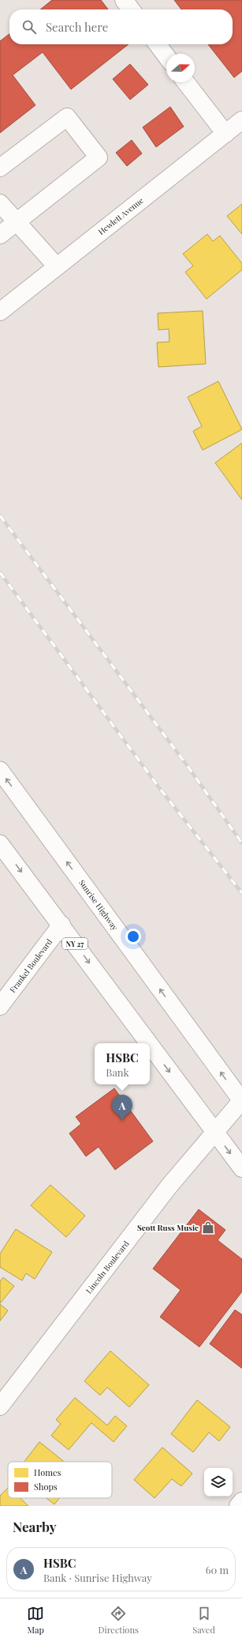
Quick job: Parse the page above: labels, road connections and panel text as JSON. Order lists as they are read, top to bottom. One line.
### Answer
{"streets":{"main road":["Hewlett Avenue","Sunrise Highway","NY 27","Frankel Boulevard","Lincoln Boulevard"]},"crossings":[["Sunrise Highway","Lincoln Boulevard"],["NY 27","Frankel Boulevard"],["NY 27","Lincoln Boulevard"]],"places":{"shop":["Scott Russ Music"]},"legend":["Homes","Shops"],"north":"right","page":{"search":"Search here","popup":["HSBC","Bank"],"pins":"A","heading":"Nearby","list":[{"mark":"A","name":"HSBC","note":"Bank · Sunrise Highway","value":"60 m"}],"nav":["Map","Directions","Saved"]}}
